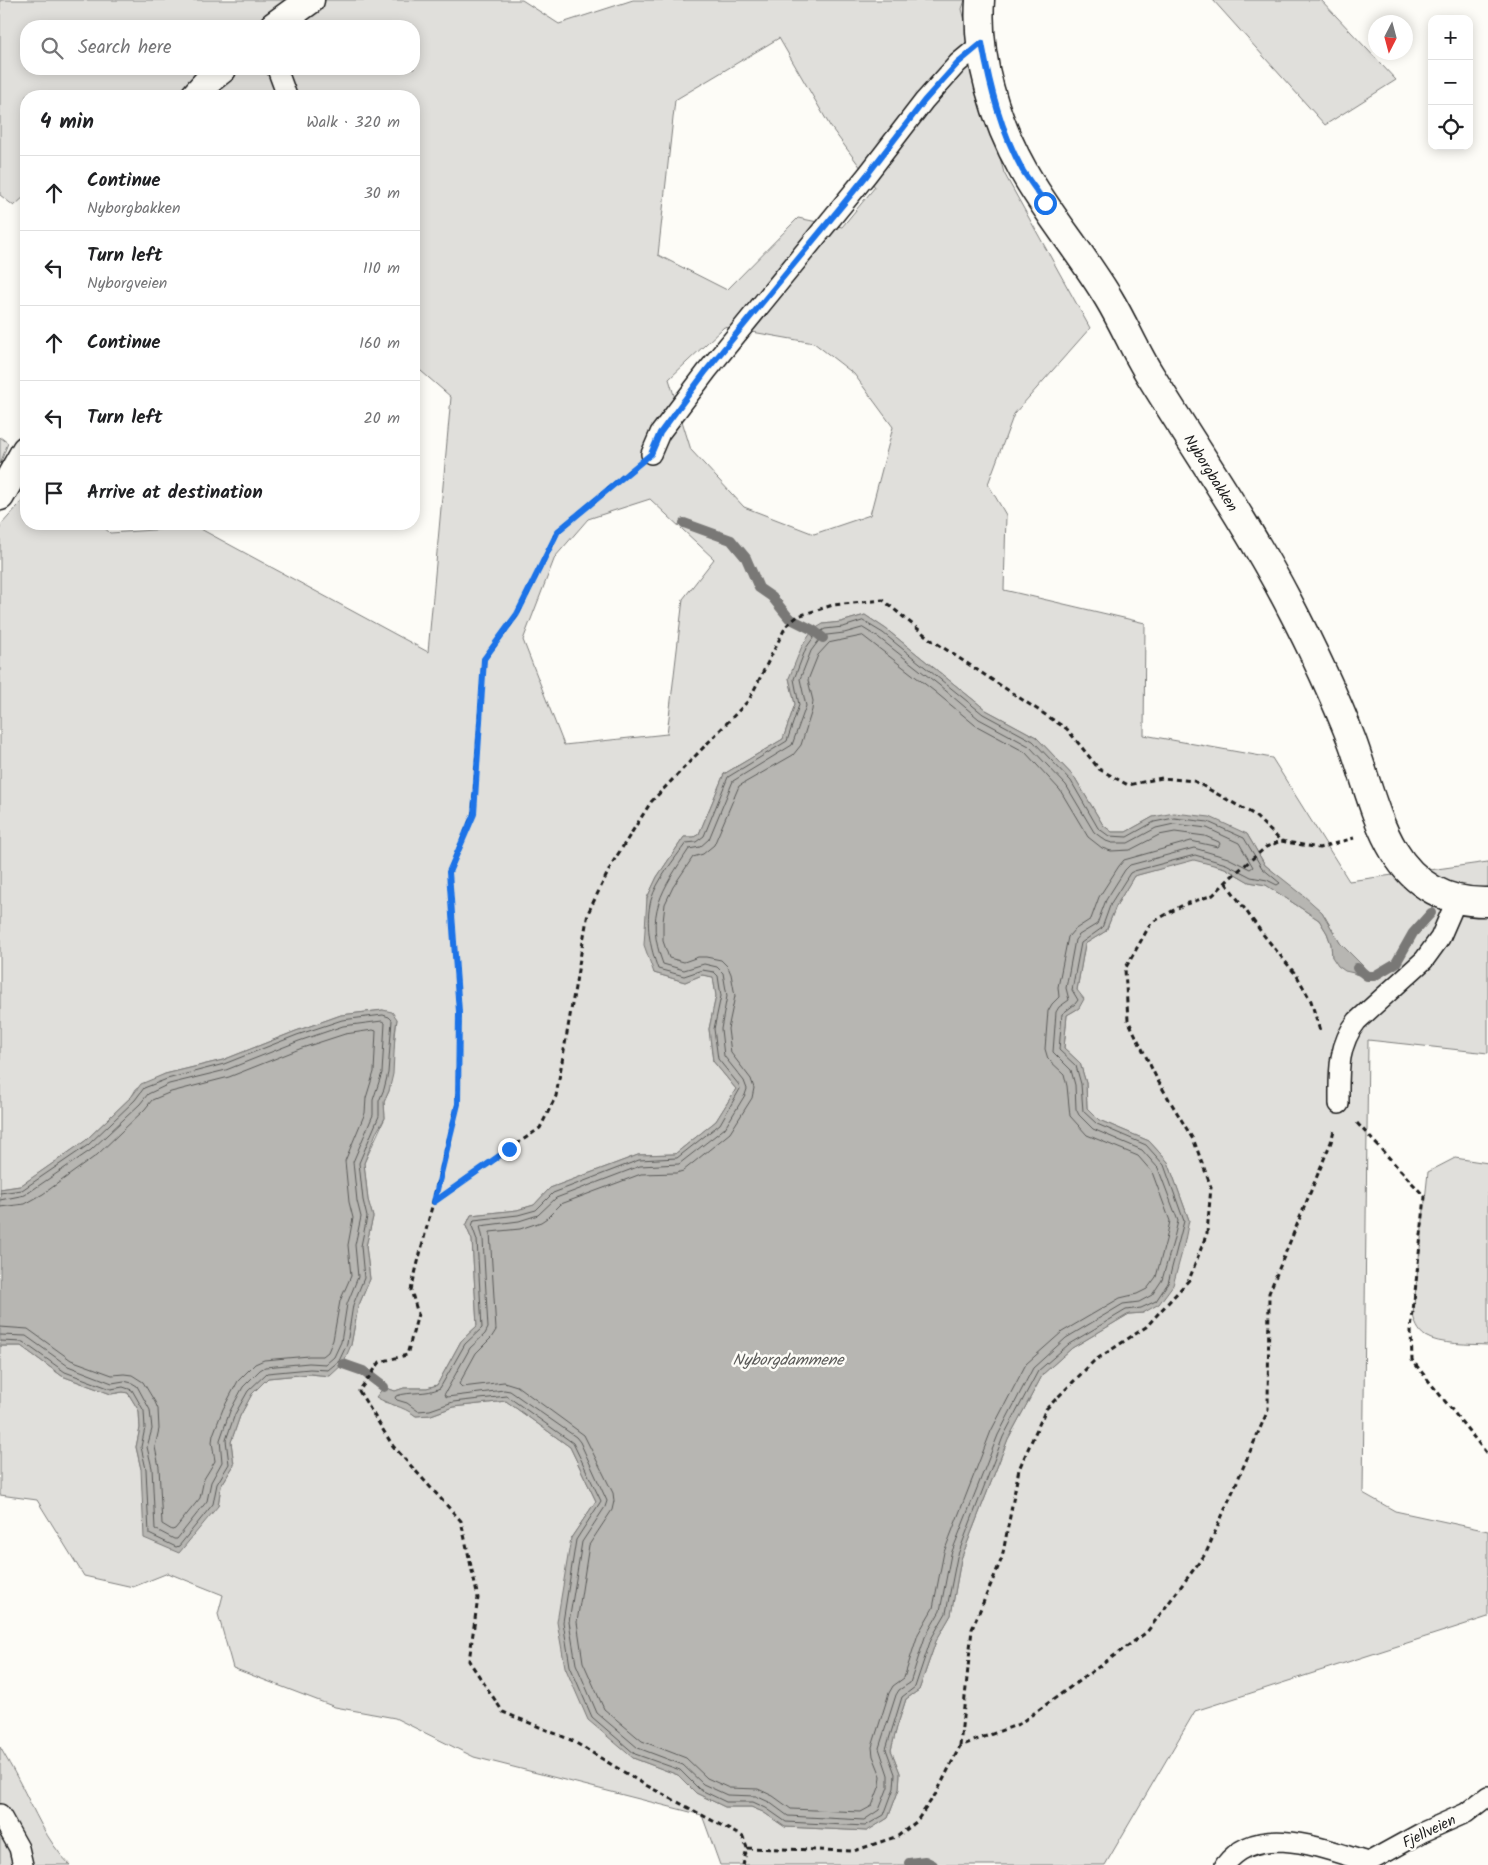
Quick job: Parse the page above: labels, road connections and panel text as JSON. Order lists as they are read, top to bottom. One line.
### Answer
{"streets":{"street":["Nyborgbakken"],"lane":["Fjellveien"]},"water":["Nyborgdammene"],"north":"bottom","page":{"map_buttons":["+","−"],"search":"Search here","heading":["4 min","Walk · 320 m"],"list":[["Continue","Nyborgbakken","30 m"],["Turn left","Nyborgveien","110 m"],["Continue","160 m"],["Turn left","20 m"],"Arrive at destination"]}}
